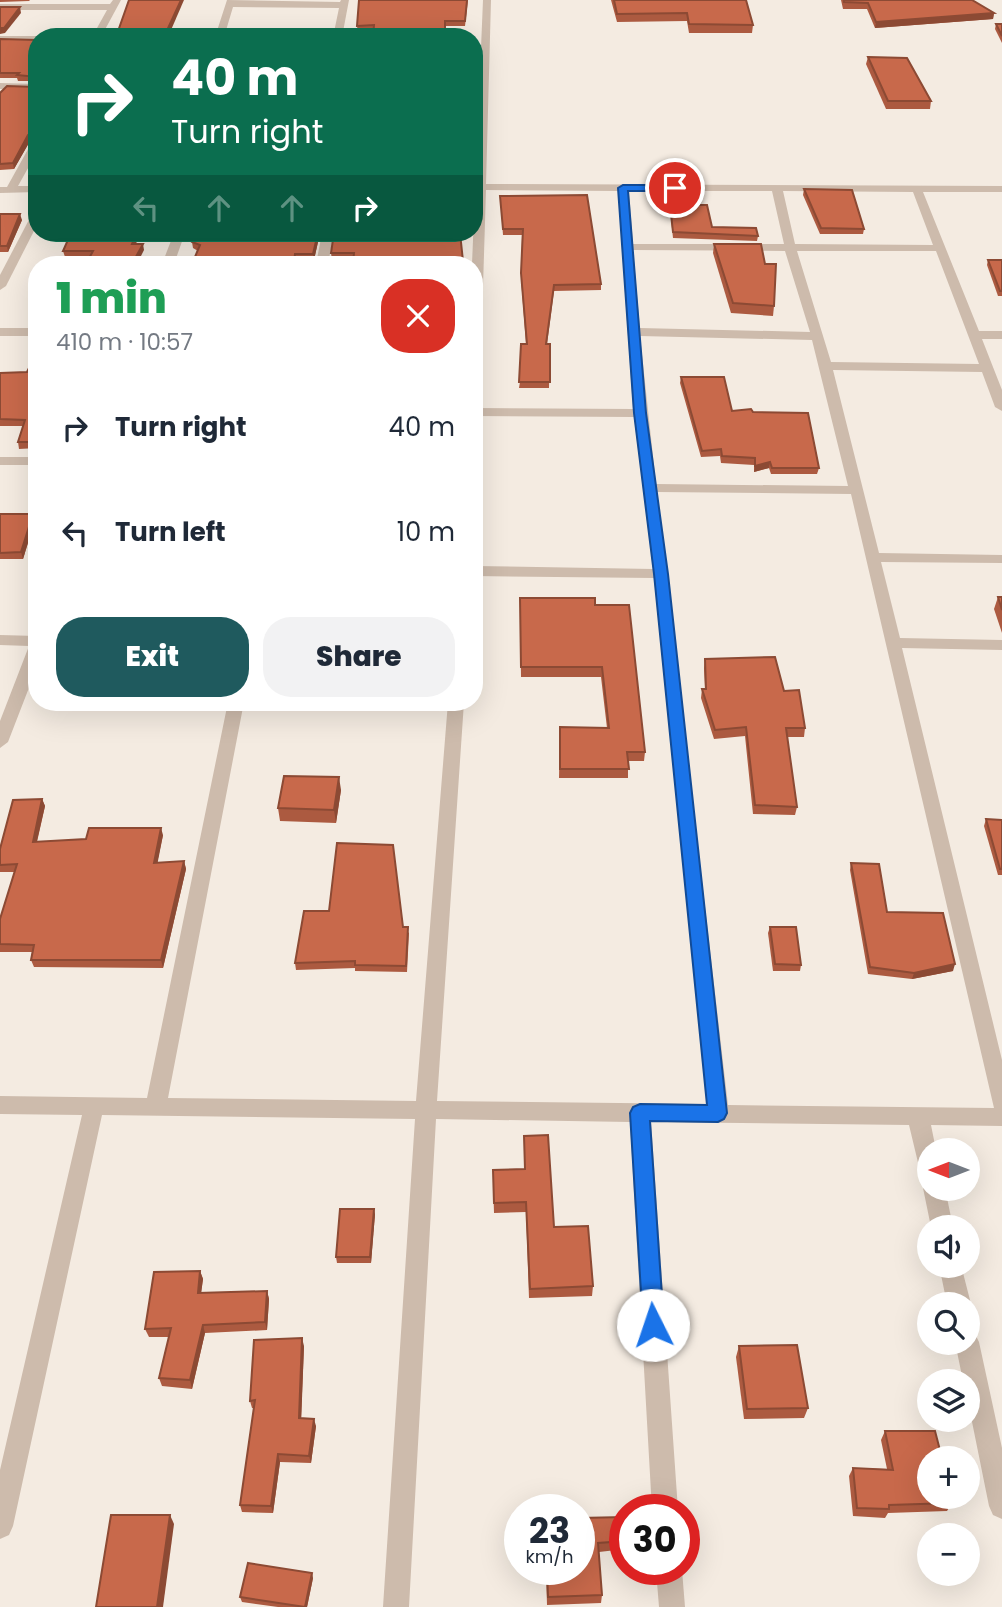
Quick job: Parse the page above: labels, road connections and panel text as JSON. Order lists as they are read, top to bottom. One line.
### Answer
{"north":"left","page":{"turn":["40 m","Turn right"],"heading":["1 min","410 m · 10:57"],"list":[{"name":"Turn right","value":"40 m"},{"name":"Turn left","value":"10 m"}],"buttons":["Exit","Share"],"map_buttons":["+","−"],"speed":"23 km/h","limit":"30"}}
